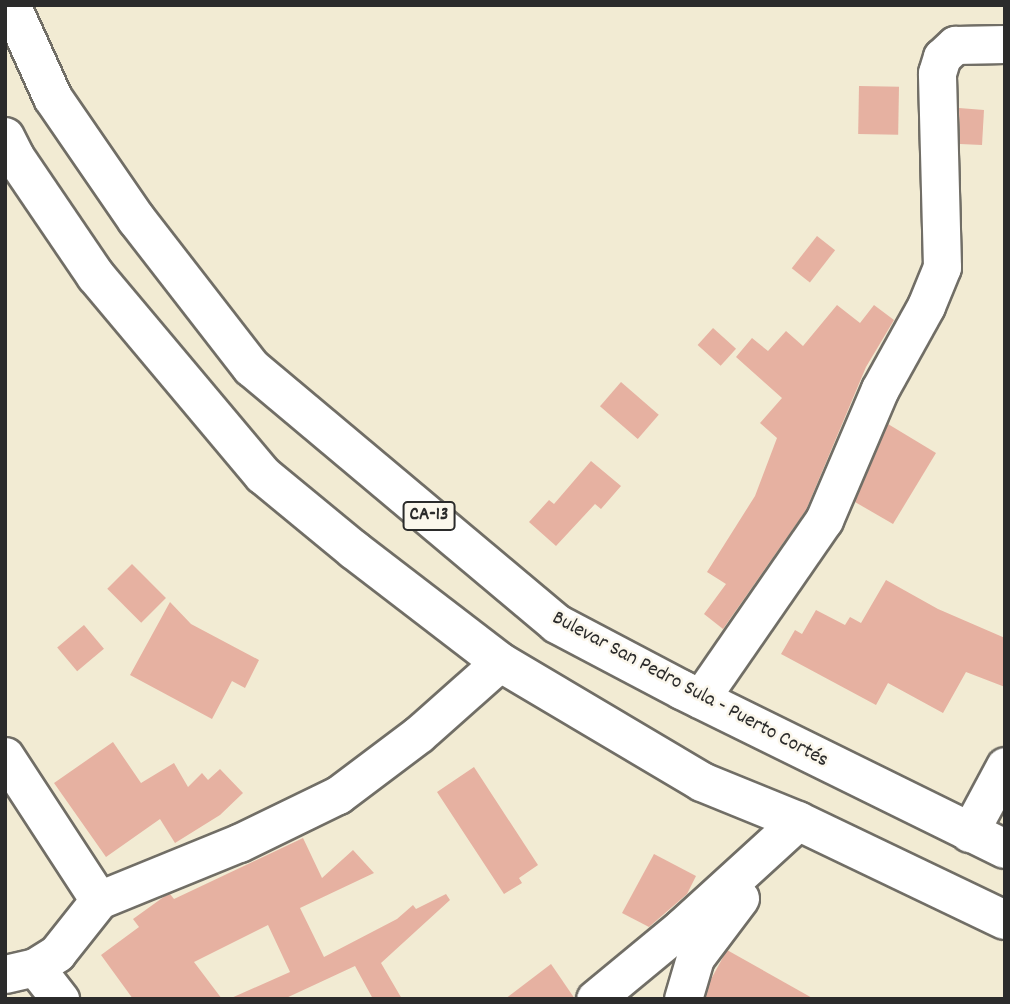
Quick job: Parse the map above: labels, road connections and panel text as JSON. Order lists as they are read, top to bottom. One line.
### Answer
{"streets":{"highway":["CA-13","Bulevar San Pedro Sula - Puerto Cortés"]}}
